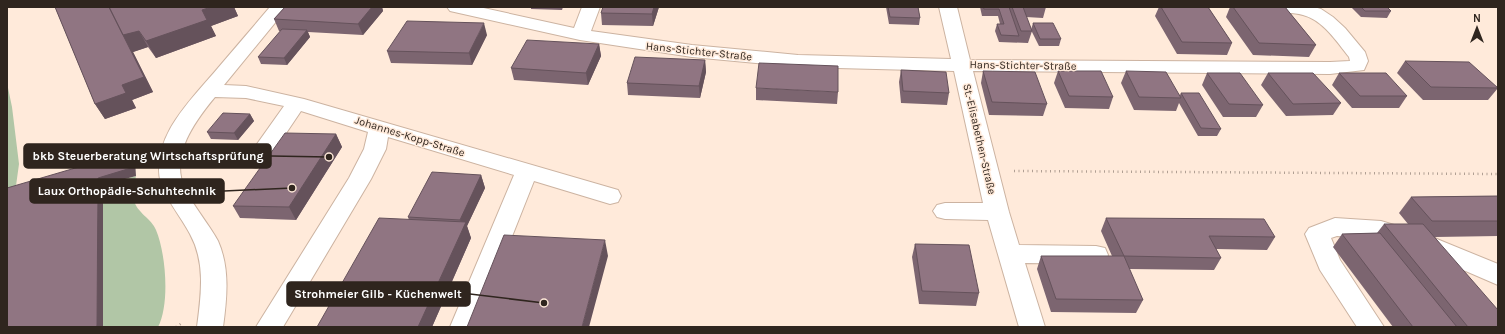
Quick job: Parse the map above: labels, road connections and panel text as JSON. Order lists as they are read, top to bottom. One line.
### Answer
{"streets":{"street":["Hans-Stichter-Straße","Johannes-Kopp-Straße","St.-Elisabethen-Straße"]},"crossings":[["Hans-Stichter-Straße","St.-Elisabethen-Straße"]],"places":["bkb Steuerberatung Wirtschaftsprüfung","Laux Orthopädie-Schuhtechnik","Strohmeier Gilb - Küchenwelt"],"north":"top"}
